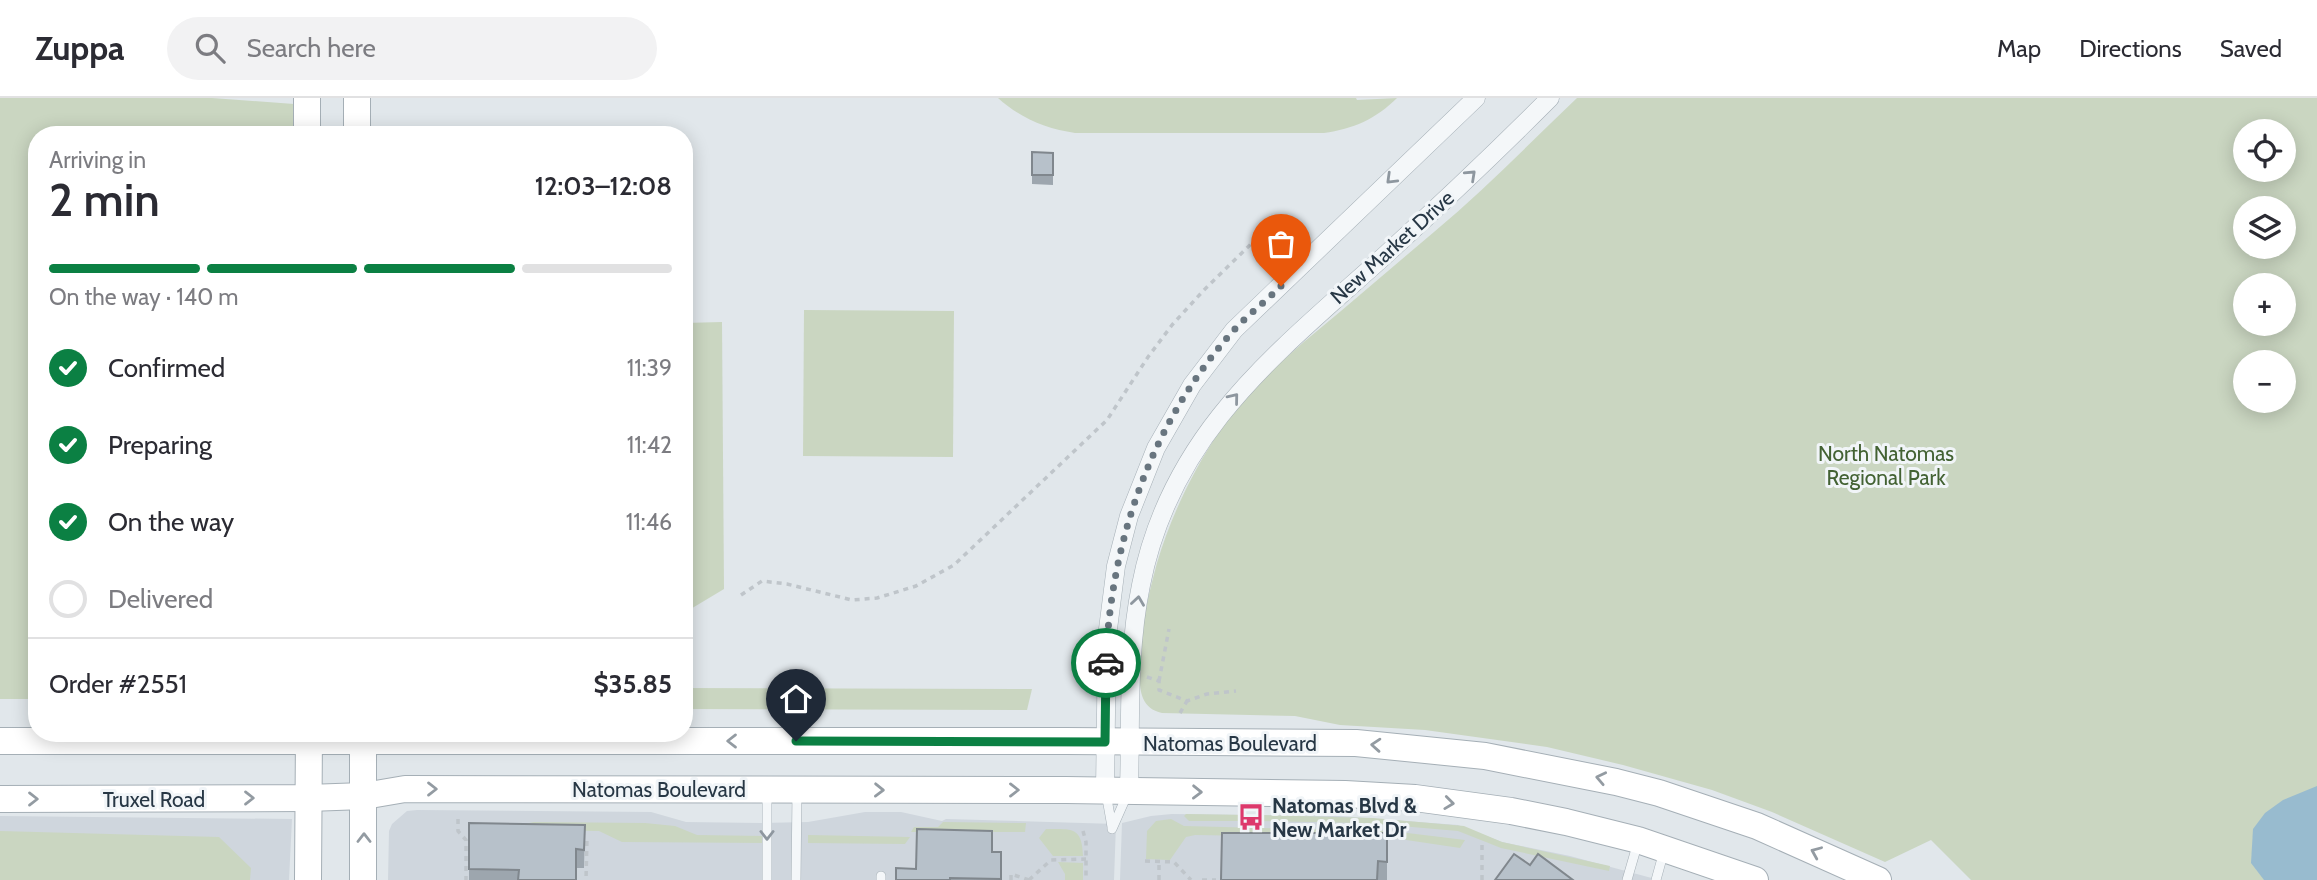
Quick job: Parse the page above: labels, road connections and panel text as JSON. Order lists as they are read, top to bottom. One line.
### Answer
{"streets":{"main road":["Natomas Boulevard","Truxel Road"],"street":["New Market Drive"]},"crossings":[["New Market Drive","Natomas Boulevard"],["Natomas Boulevard","Truxel Road"]],"one_way":["Truxel Road"],"parks":["North Natomas Regional Park"],"places":{"bus stop":["Natomas Blvd & New Market Dr"]},"page":{"header":"Zuppa","search":"Search here","nav":["Map","Directions","Saved"],"map_buttons":["+","−"],"heading":["2 min","Arriving in","12:03–12:08"],"panel":["Order #2551","$35.85"],"bar":"On the way · 140 m","list":[["Confirmed","11:39"],["Preparing","11:42"],["On the way","11:46"],"Delivered"]}}
